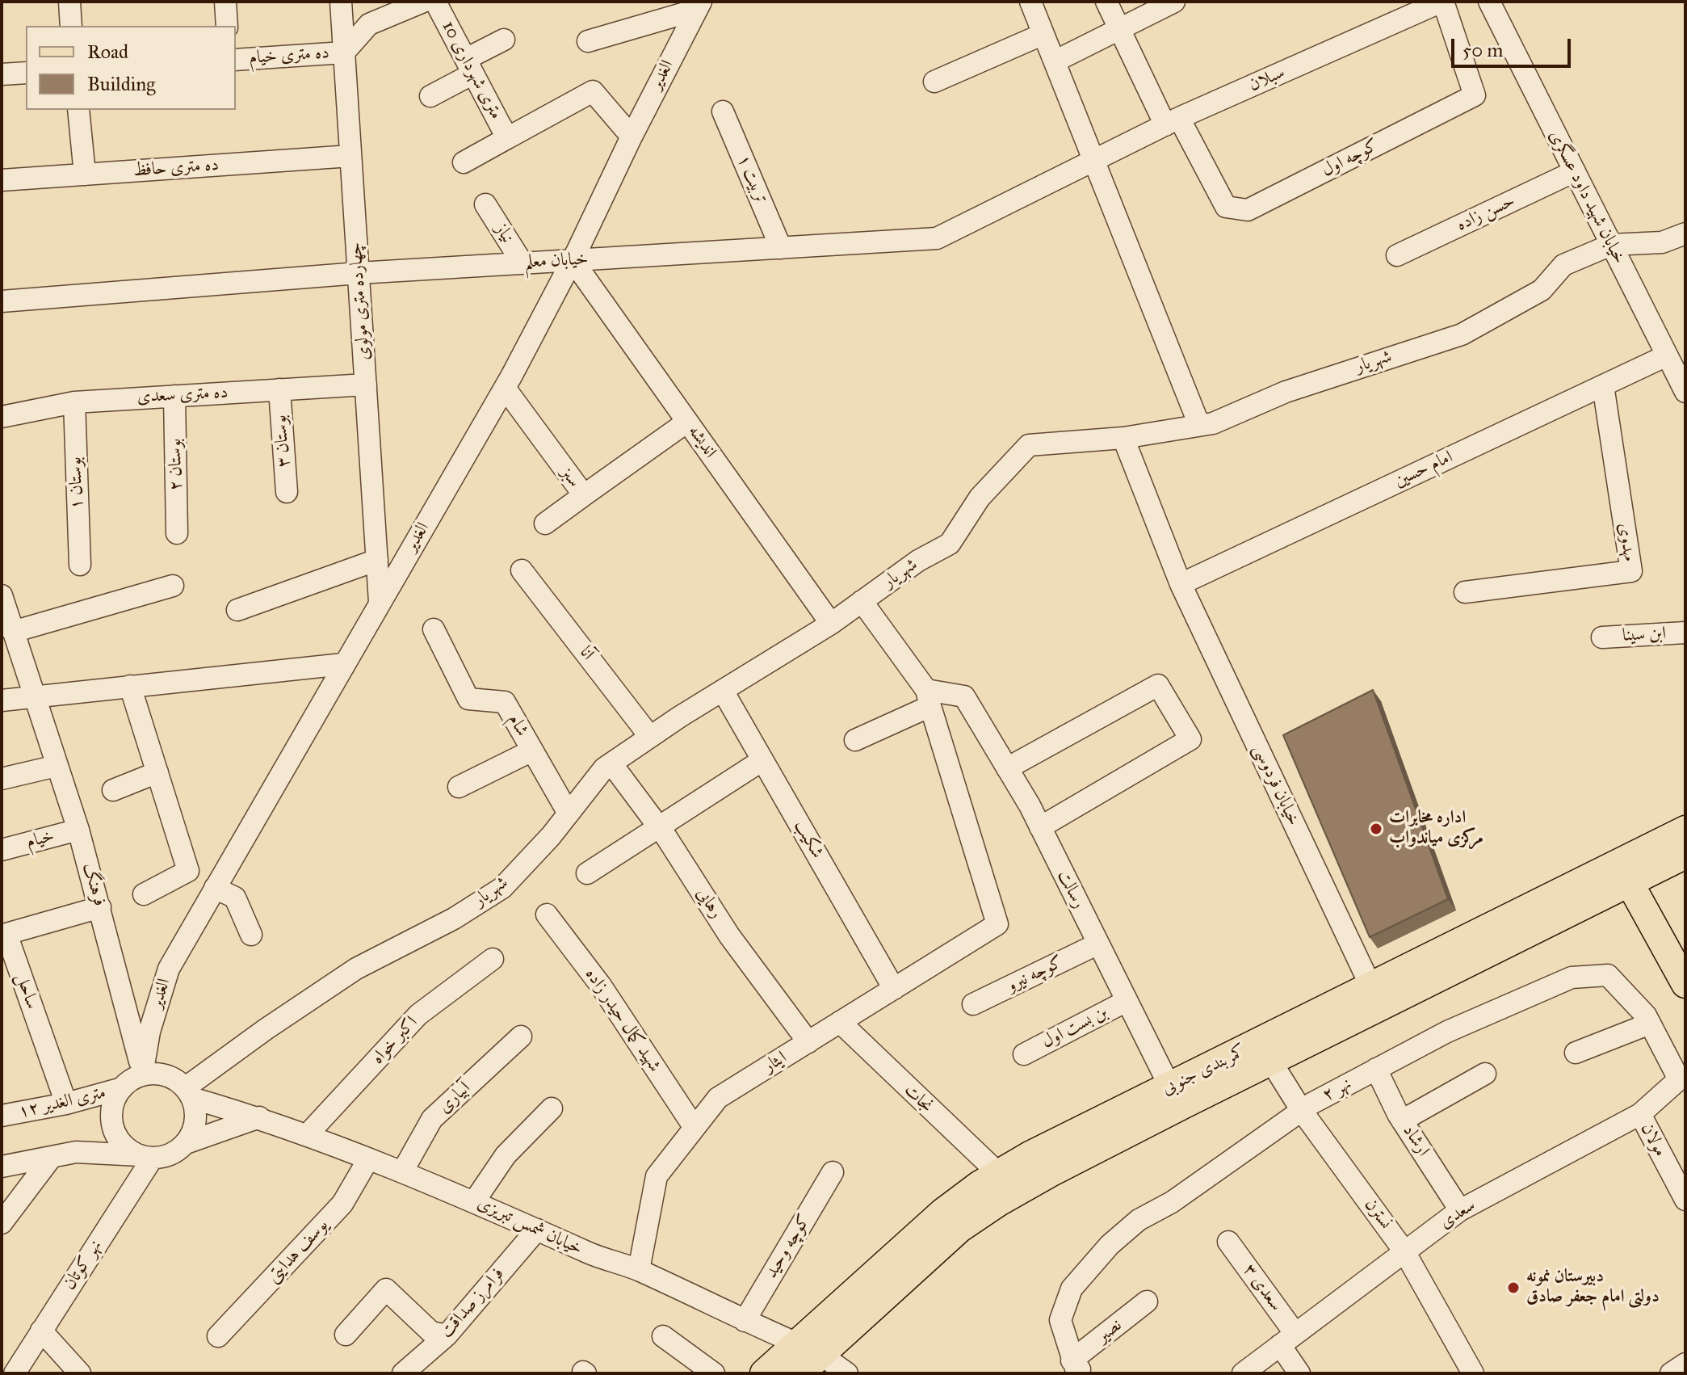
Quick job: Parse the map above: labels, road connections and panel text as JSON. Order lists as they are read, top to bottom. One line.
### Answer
{"streets":{"main road":["کمربندی جنوبی"],"street":["ده متری خیام","10 متری شهرداری","الغدیر","سبلان","کوچه اول","ده متری حافظ","تربیت ۱","خیابان شهید داود عسگری","حسن زاده","نیاز","خیابان معلم","چهارده متری مولوی","شهریار","ده متری سعدی","بوستان ۳","اندیشه","بوستان ۲","امام حسین","سبز","بوستان ۱","مهدوی","ابن سینا","آنا","شام","خیابان فردوسی","خیام","شکیب","فرهنگ","رسالت","رهایی","کوچه نیرو","ساحل","شهید کمال حیدر زاده","بن بست اول","اکبر خواه","ایثار","نهر ۲","آبیاری","نجات","۱۲ متری الغدیر","مولان","ارشاد","نسترن","سعدی","خیابان شمس تبریزی","کوچه وحید","یوسف هدایتی","نهر کوتان","سعدی ۳","فرامرز صداقت","نصیر"]},"crossings":[["ده متری خیام","چهارده متری مولوی"],["10 متری شهرداری","الغدیر"],["الغدیر","خیابان معلم"],["الغدیر","چهارده متری مولوی"],["الغدیر","شهریار"],["الغدیر","اندیشه"],["الغدیر","سبز"],["الغدیر","فرهنگ"],["الغدیر","۱۲ متری الغدیر"],["الغدیر","خیابان شمس تبریزی"],["الغدیر","نهر کوتان"],["سبلان","کوچه اول"],["سبلان","خیابان معلم"],["ده متری حافظ","چهارده متری مولوی"],["تربیت ۱","خیابان معلم"],["خیابان شهید داود عسگری","حسن زاده"],["خیابان شهید داود عسگری","شهریار"],["خیابان شهید داود عسگری","امام حسین"],["نیاز","خیابان معلم"],["خیابان معلم","چهارده متری مولوی"],["خیابان معلم","اندیشه"],["چهارده متری مولوی","ده متری سعدی"],["شهریار","اندیشه"],["شهریار","آنا"],["شهریار","شام"],["شهریار","خیابان فردوسی"],["شهریار","شکیب"],["شهریار","فرهنگ"],["شهریار","رهایی"],["شهریار","۱۲ متری الغدیر"],["شهریار","خیابان شمس تبریزی"],["شهریار","نهر کوتان"],["ده متری سعدی","بوستان ۳"],["ده متری سعدی","بوستان ۲"],["ده متری سعدی","بوستان ۱"],["اندیشه","سبز"],["امام حسین","مهدوی"],["امام حسین","خیابان فردوسی"],["خیابان فردوسی","کمربندی جنوبی"],["خیام","فرهنگ"],["شکیب","ایثار"],["فرهنگ","ساحل"],["فرهنگ","۱۲ متری الغدیر"],["فرهنگ","خیابان شمس تبریزی"],["فرهنگ","نهر کوتان"],["رسالت","کوچه نیرو"],["رسالت","بن بست اول"],["رسالت","ایثار"],["رسالت","کمربندی جنوبی"],["رهایی","ایثار"],["ساحل","۱۲ متری الغدیر"],["شهید کمال حیدر زاده","ایثار"],["اکبر خواه","خیابان شمس تبریزی"],["ایثار","نجات"],["ایثار","خیابان شمس تبریزی"],["کمربندی جنوبی","نجات"],["کمربندی جنوبی","نسترن"],["کمربندی جنوبی","خیابان شمس تبریزی"],["نهر ۲","ارشاد"],["نهر ۲","نسترن"],["نهر ۲","سعدی"],["نهر ۲","نصیر"],["آبیاری","خیابان شمس تبریزی"],["۱۲ متری الغدیر","خیابان شمس تبریزی"],["۱۲ متری الغدیر","نهر کوتان"],["مولان","سعدی"],["ارشاد","سعدی"],["نسترن","سعدی"],["سعدی","سعدی ۳"],["خیابان شمس تبریزی","کوچه وحید"],["خیابان شمس تبریزی","یوسف هدایتی"],["خیابان شمس تبریزی","نهر کوتان"],["خیابان شمس تبریزی","فرامرز صداقت"]],"places":["اداره مخابرات مرکزی میاندواب","دبیرستان نمونه دولتی امام جعفر صادق"],"legend":["Road","Building"],"scale_bar":"50 m"}
